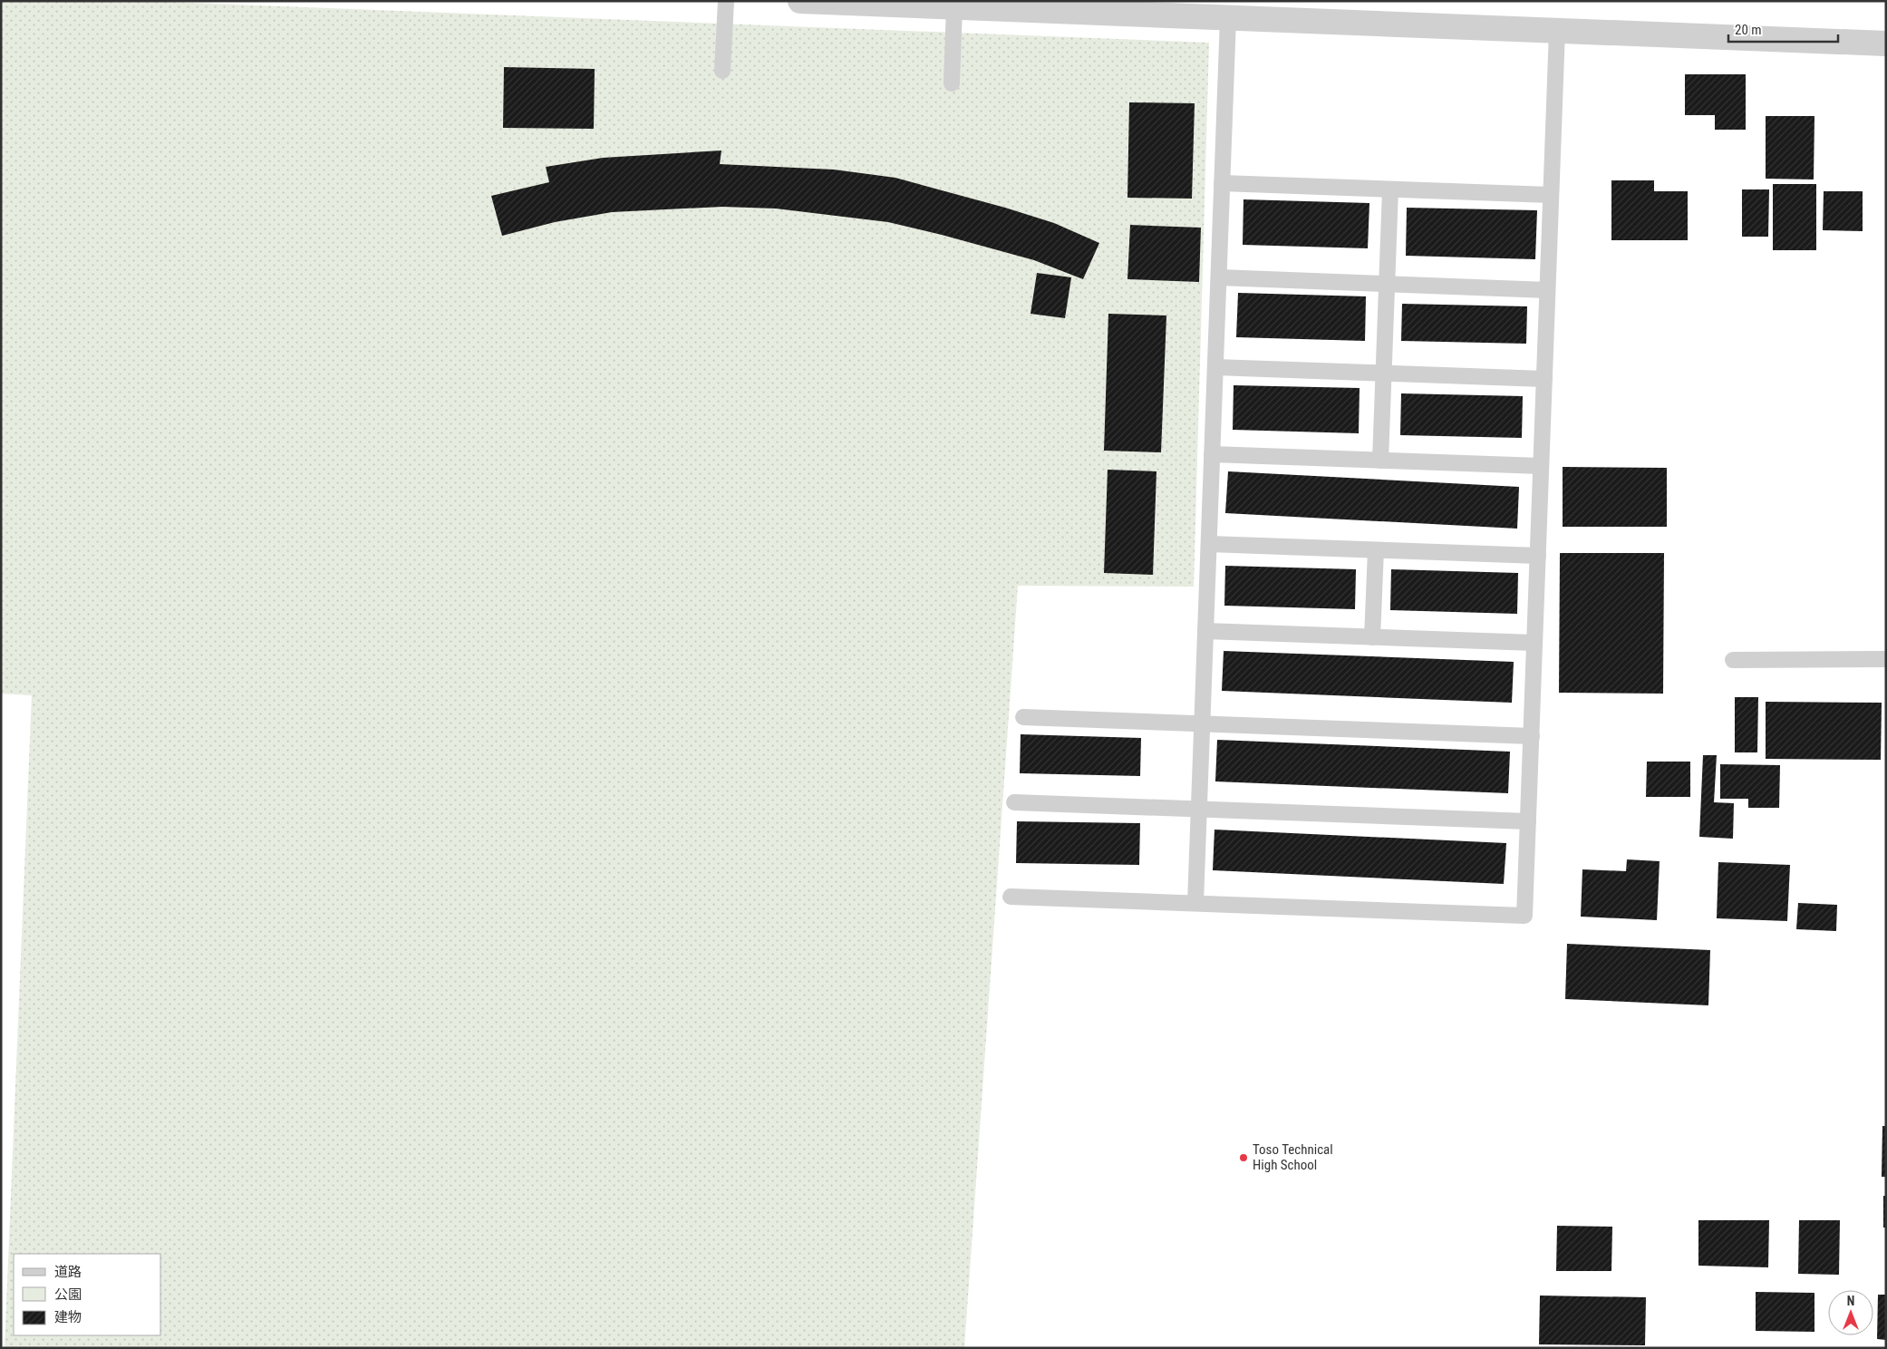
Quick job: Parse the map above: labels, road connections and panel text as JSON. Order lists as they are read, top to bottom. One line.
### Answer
{"places":["Toso Technical High School"],"legend":["道路","公園","建物"],"scale_bar":"20 m","north":"top"}
